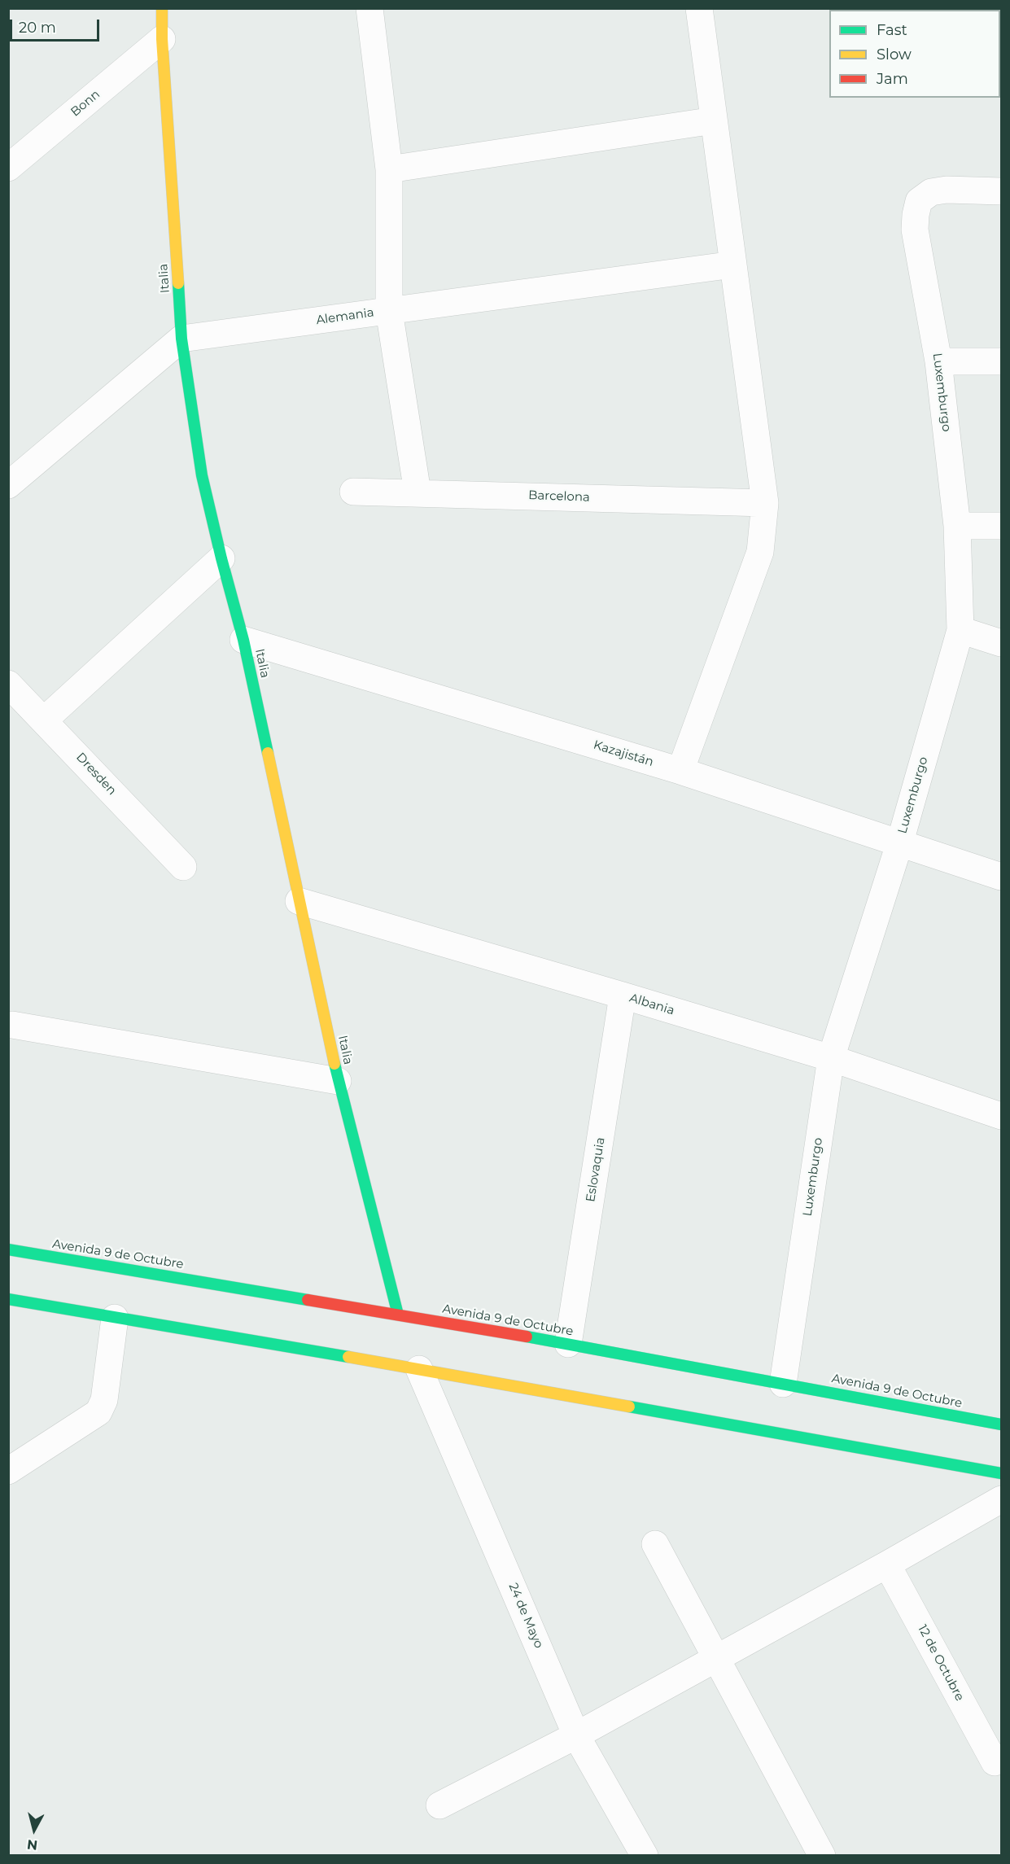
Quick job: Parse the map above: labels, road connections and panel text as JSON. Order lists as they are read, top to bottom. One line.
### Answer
{"streets":{"main road":["Italia","Avenida 9 de Octubre"],"street":["Bonn","Alemania","Luxemburgo","Barcelona","Kazajistán","Dresden","Albania","Eslovaquia","24 de Mayo","12 de Octubre"]},"crossings":[["Bonn","Italia"],["Italia","Alemania"],["Italia","Kazajistán"],["Italia","Albania"],["Italia","Avenida 9 de Octubre"],["Luxemburgo","Kazajistán"],["Luxemburgo","Albania"],["Luxemburgo","Avenida 9 de Octubre"],["Albania","Eslovaquia"],["Eslovaquia","Avenida 9 de Octubre"]],"legend":["Fast","Slow","Jam"],"scale_bar":"20 m","north":"bottom"}
